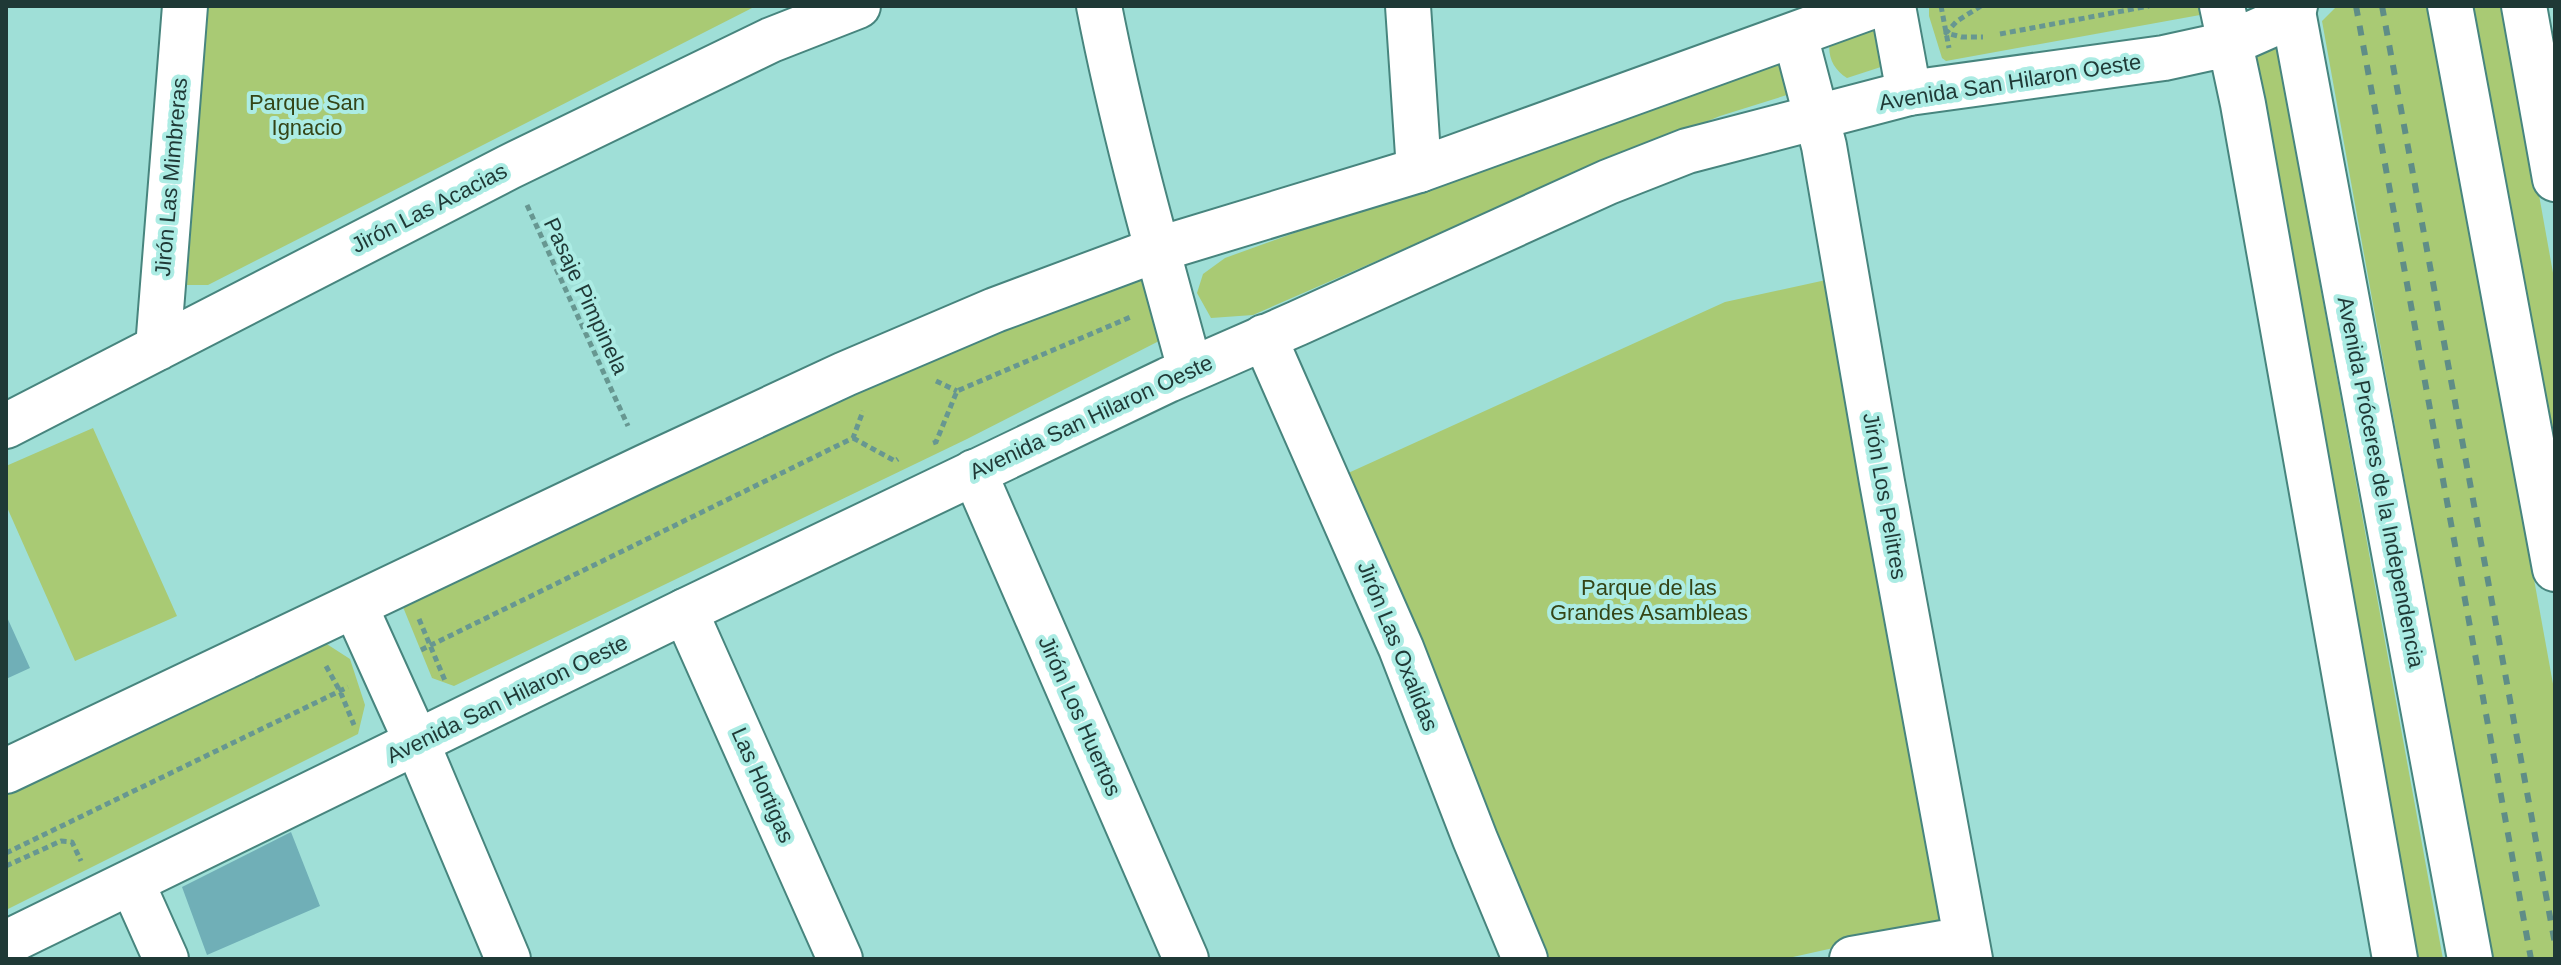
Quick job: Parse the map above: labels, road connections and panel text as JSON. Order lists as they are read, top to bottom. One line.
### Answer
{"streets":{"street":["Avenida San Hilaron Oeste","Jirón Las Mimbreras","Jirón Las Acacias","Avenida Próceres de la Independencia","Jirón Los Pelitres","Jirón Las Oxalidas","Jirón Los Huertos","Las Hortigas"],"path":["Pasaje Pimpinela"]},"crossings":[["Avenida San Hilaron Oeste","Avenida Próceres de la Independencia"],["Avenida San Hilaron Oeste","Jirón Los Pelitres"],["Avenida San Hilaron Oeste","Jirón Las Oxalidas"],["Avenida San Hilaron Oeste","Jirón Los Huertos"],["Avenida San Hilaron Oeste","Las Hortigas"],["Jirón Las Mimbreras","Jirón Las Acacias"]],"parks":["Parque San Ignacio","Parque de las Grandes Asambleas"]}
